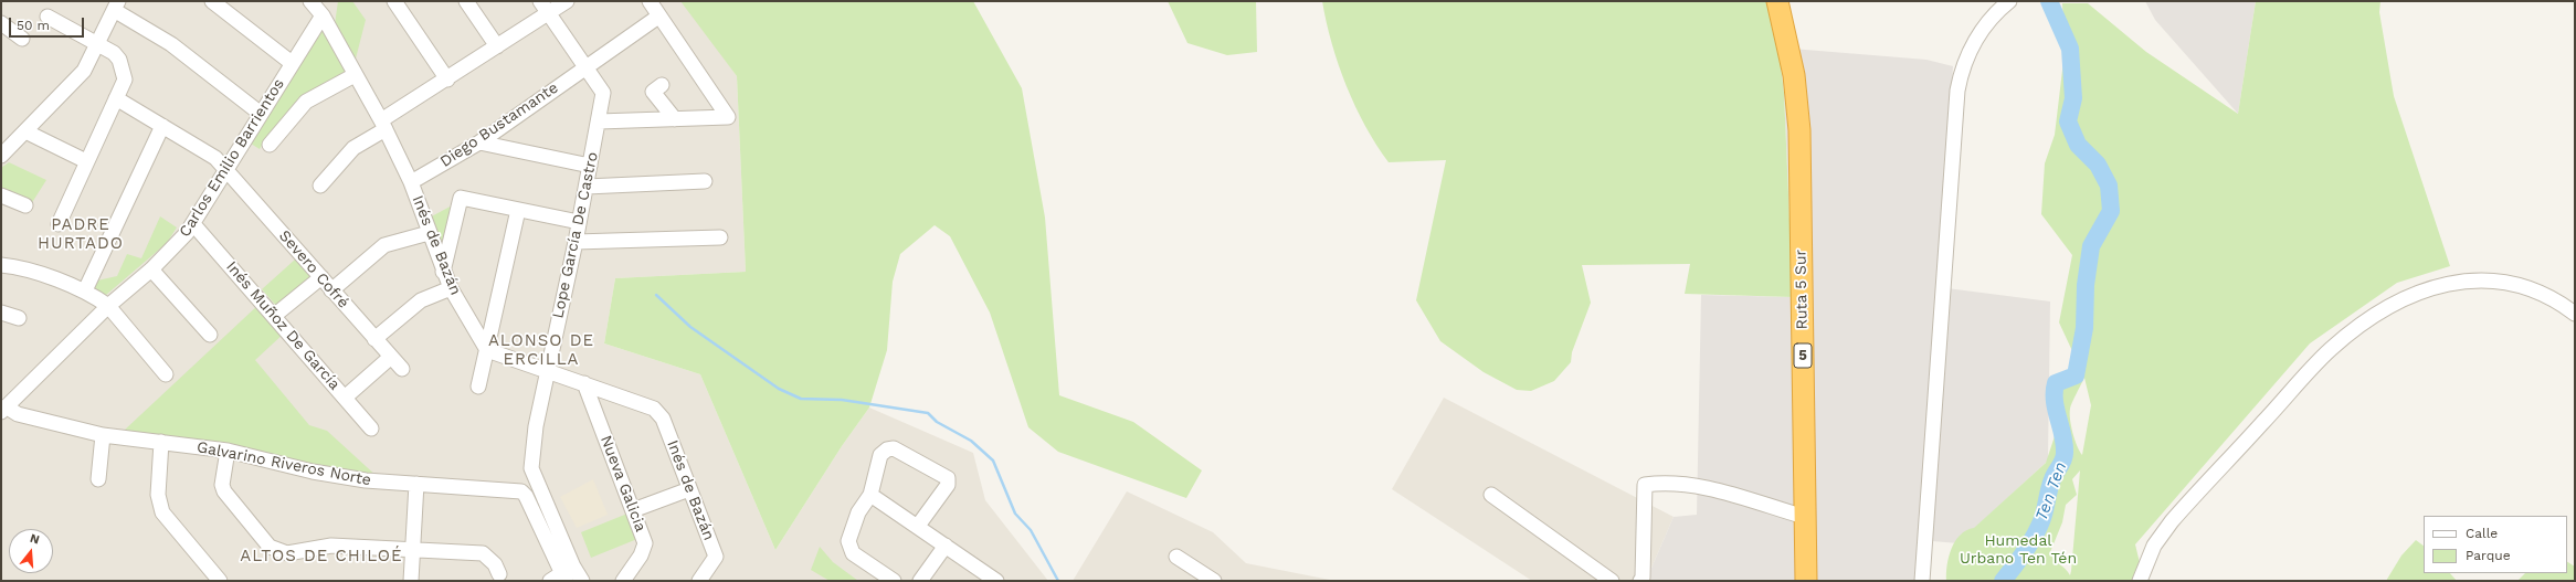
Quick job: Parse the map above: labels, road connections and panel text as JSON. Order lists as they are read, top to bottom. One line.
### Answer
{"streets":{"highway":["Ruta 5 Sur","5"],"street":["Diego Bustamante","Carlos Emilio Barrientos","Lope García De Castro","Inés de Bazán","Severo Cofré","Inés Muñoz De García","Galvarino Riveros Norte","Nueva Galicia"]},"crossings":[["Diego Bustamante","Lope García De Castro"],["Diego Bustamante","Inés de Bazán"],["Carlos Emilio Barrientos","Inés de Bazán"],["Carlos Emilio Barrientos","Severo Cofré"],["Carlos Emilio Barrientos","Inés Muñoz De García"],["Carlos Emilio Barrientos","Galvarino Riveros Norte"],["Lope García De Castro","Inés de Bazán"],["Lope García De Castro","Galvarino Riveros Norte"],["Inés de Bazán","Nueva Galicia"]],"districts":["PADRE HURTADO","ALONSO DE ERCILLA","ALTOS DE CHILOÉ"],"water":["Ten Ten"],"parks":["Humedal Urbano Ten Tén"],"legend":["Calle","Parque"],"scale_bar":"50 m","north":"top"}
